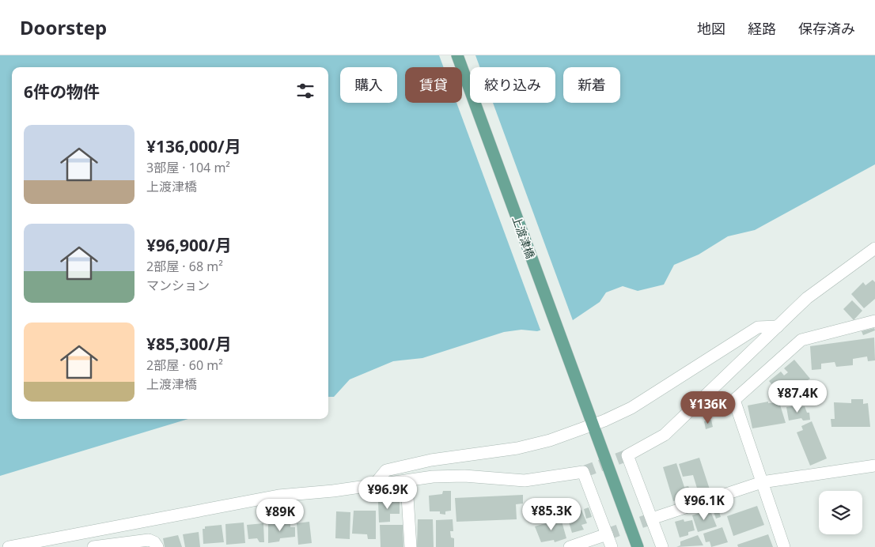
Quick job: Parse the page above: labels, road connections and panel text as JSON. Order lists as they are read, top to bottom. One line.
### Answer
{"streets":{"main road":["上渡津橋"]},"page":{"header":"Doorstep","nav":["地図","経路","保存済み"],"chip":["購入","賃貸","絞り込み","新着"],"heading":"6件の物件","list":[{"name":"¥136,000/月","note":"3部屋 · 104 m² · 上渡津橋"},{"name":"¥96,900/月","note":"2部屋 · 68 m² · マンション"},{"name":"¥85,300/月","note":"2部屋 · 60 m² · 上渡津橋"}],"price":["¥87.4K","¥136K","¥96.9K","¥96.1K","¥85.3K","¥89K"]}}
